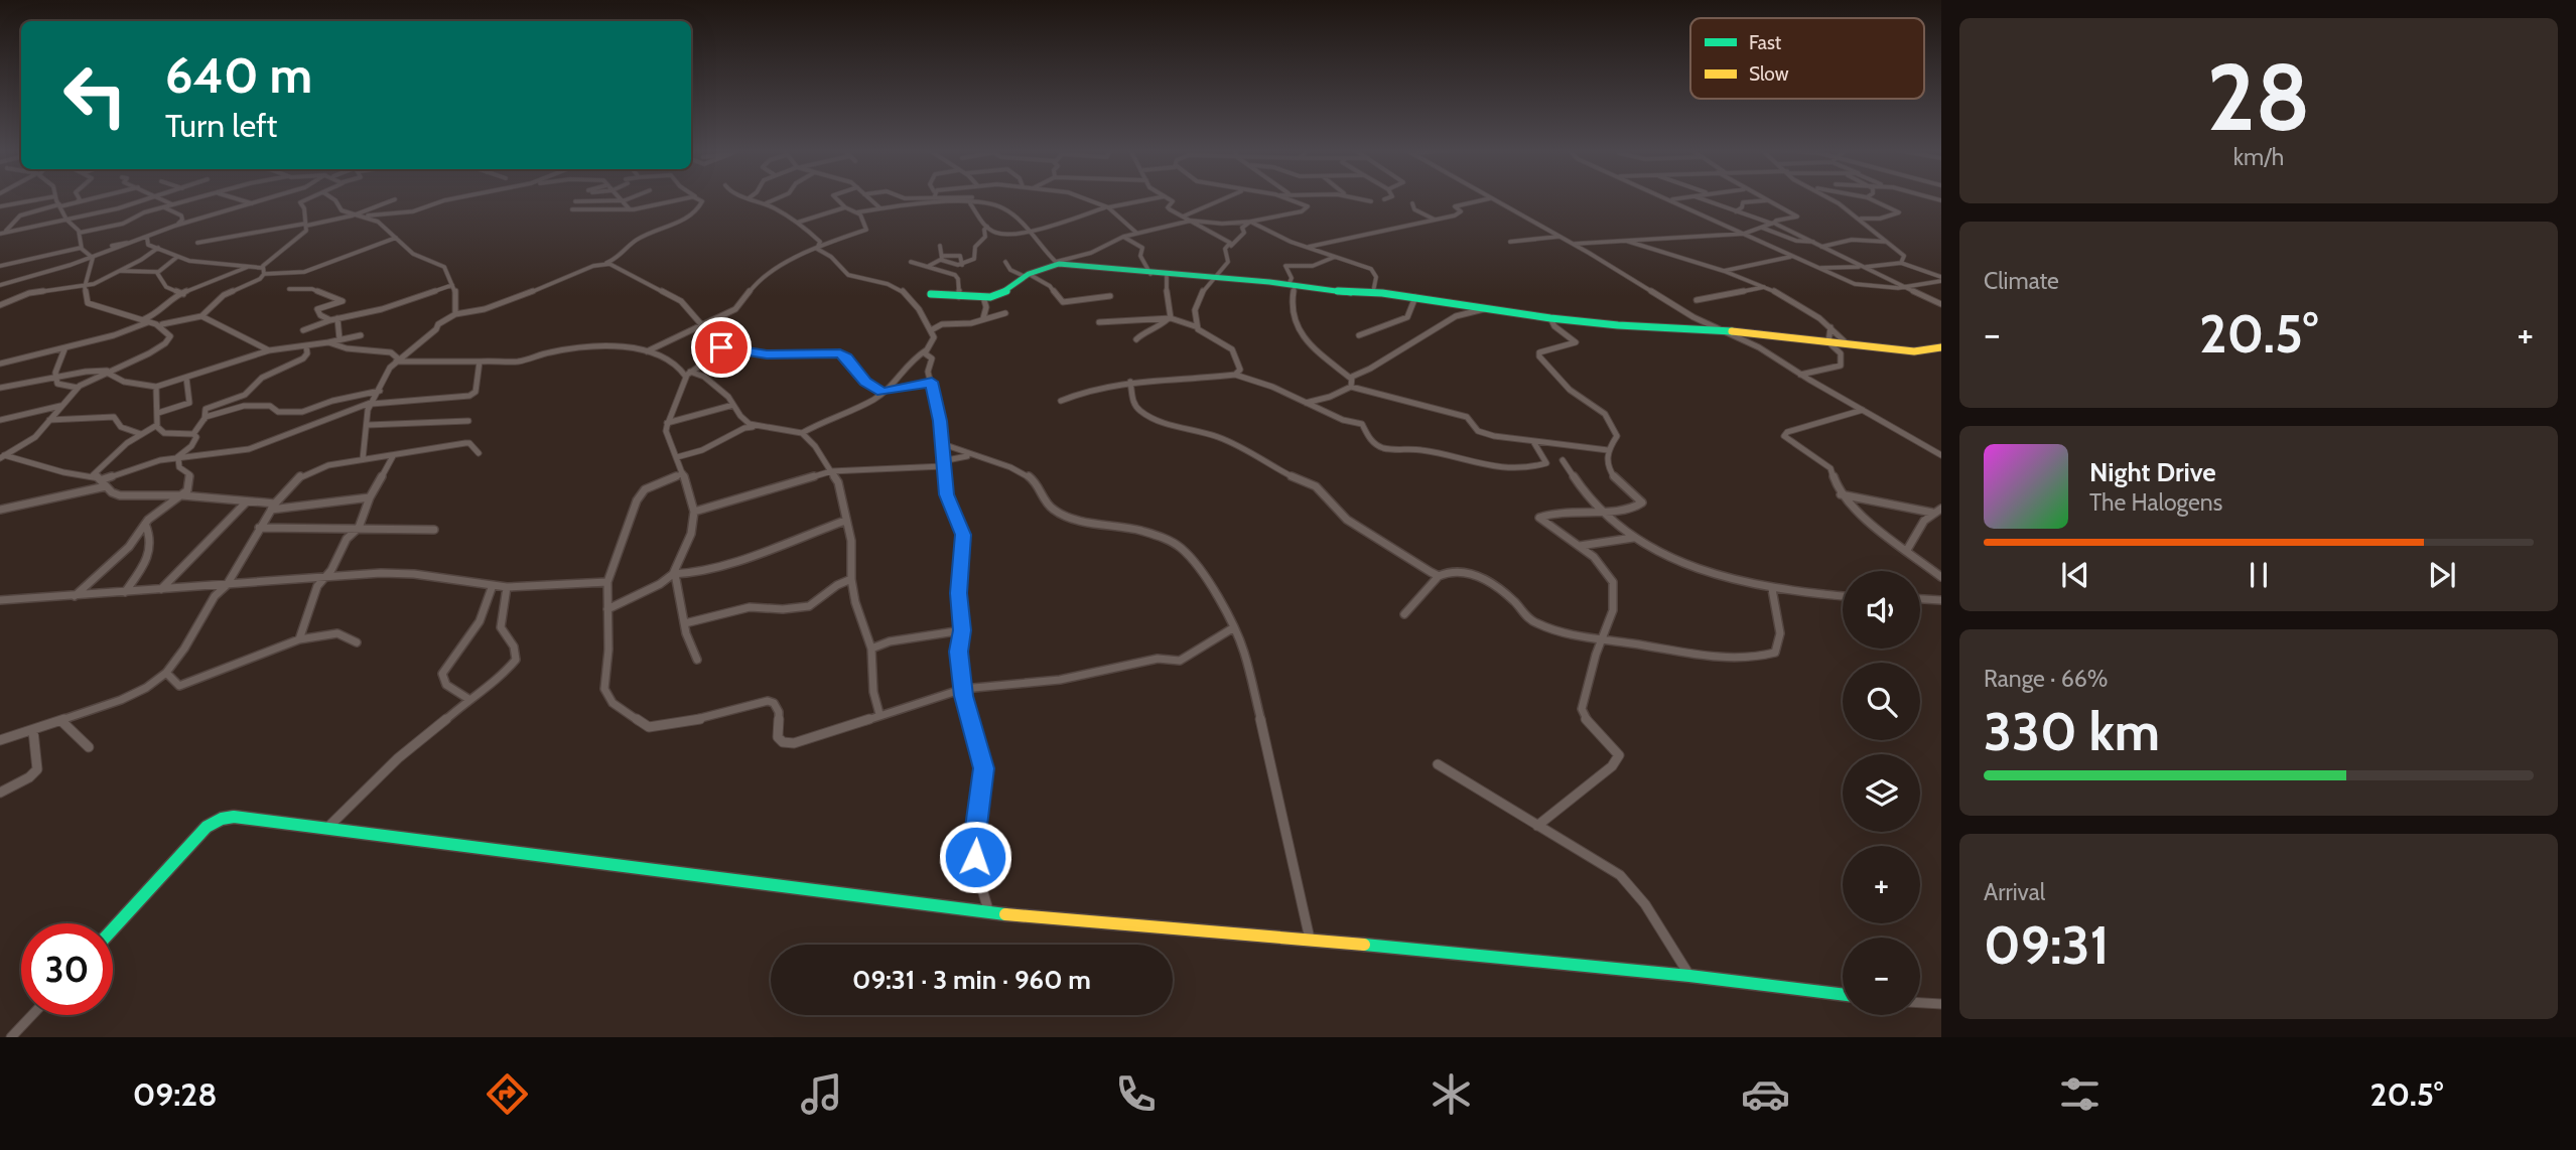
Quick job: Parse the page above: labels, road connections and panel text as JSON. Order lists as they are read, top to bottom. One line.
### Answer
{"legend":["Fast","Slow"],"page":{"tile":[["28","km/h"],"Climate",["Range · 66%","330 km"],["Arrival","09:31"]],"turn":["640 m","Turn left"],"heat":["−","20.5°","+"],"song":["Night Drive","The Halogens"],"map_buttons":["+","−"],"limit":"30","trip":"09:31 · 3 min · 960 m","tabs":["09:28","20.5°"]}}
